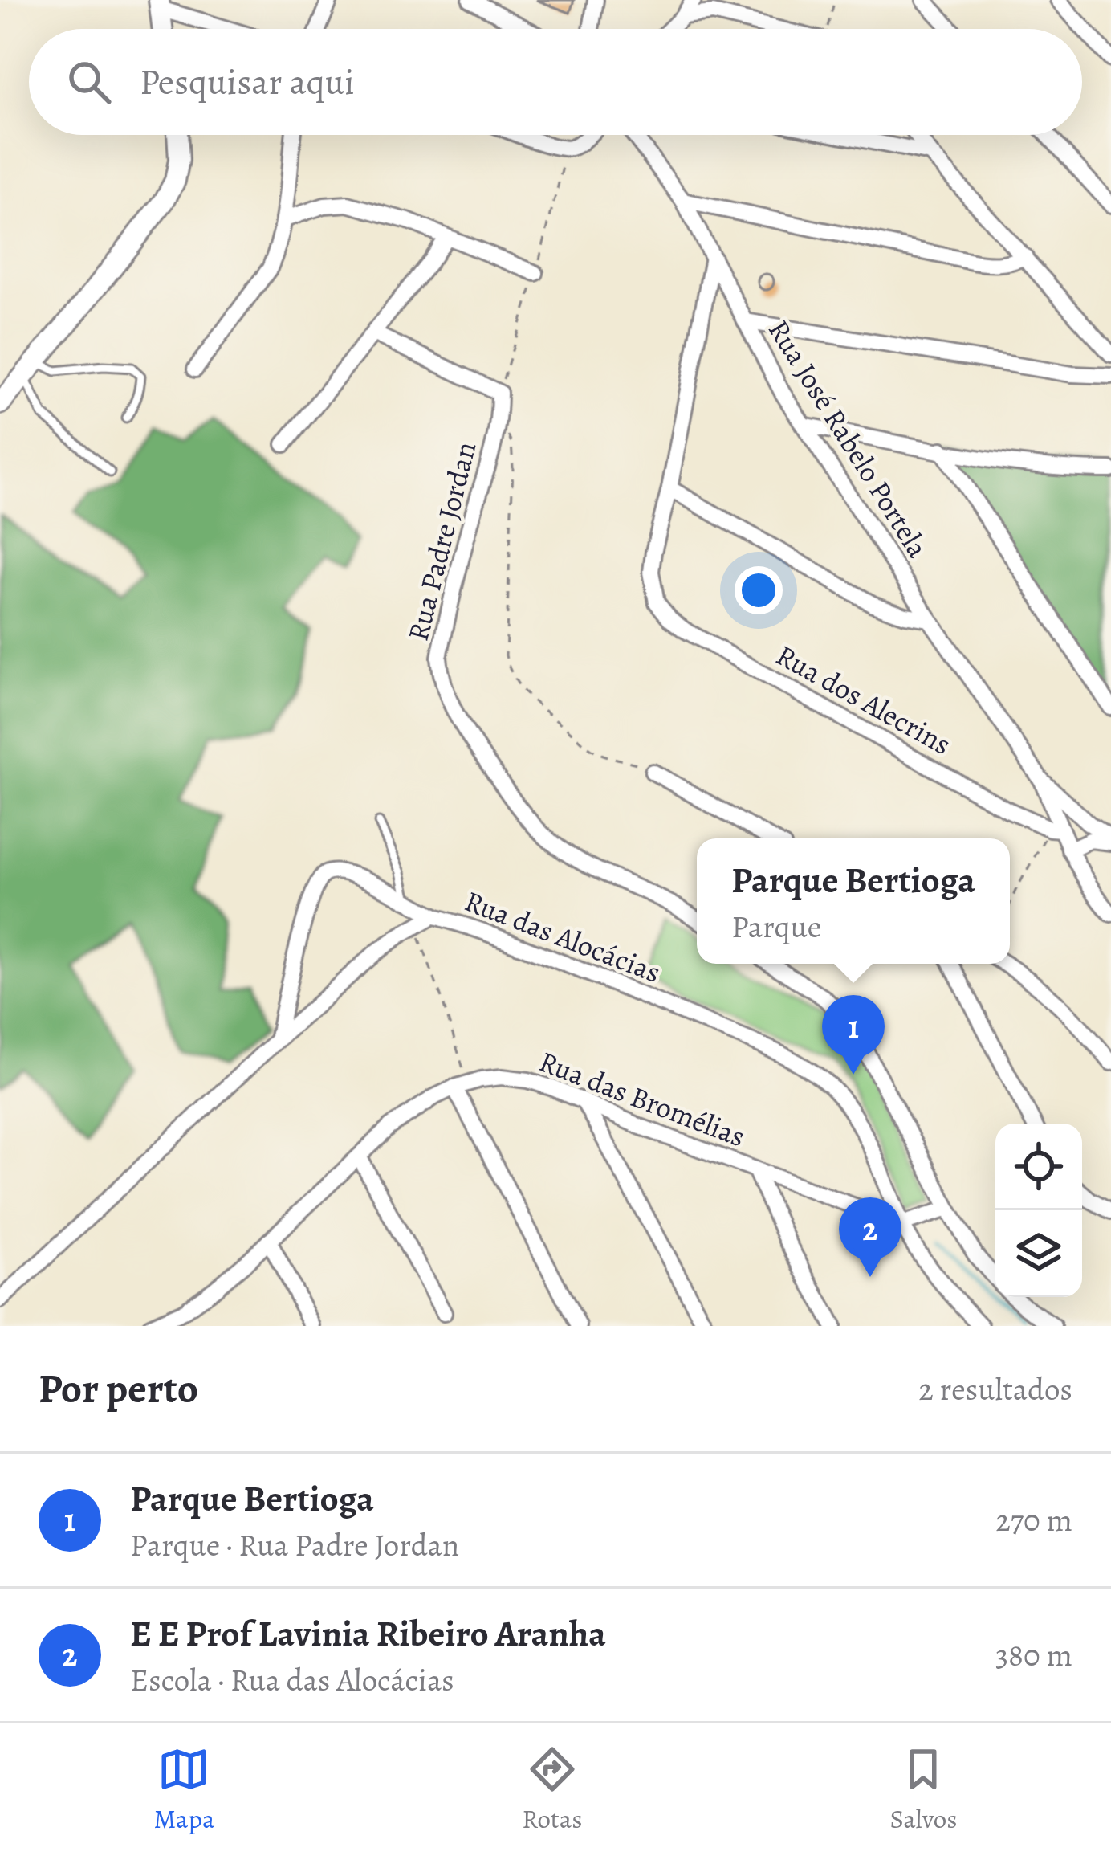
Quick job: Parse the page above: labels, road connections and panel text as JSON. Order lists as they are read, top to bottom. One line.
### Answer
{"streets":{"street":["Rua José Rabelo Portela","Rua Padre Jordan","Rua dos Alecrins","Rua das Alocácias","Rua das Bromélias"]},"crossings":[["Rua José Rabelo Portela","Rua dos Alecrins"],["Rua das Alocácias","Rua das Bromélias"]],"page":{"search":"Pesquisar aqui","popup":["Parque Bertioga","Parque"],"pins":["1","2"],"heading":["Por perto","2 resultados"],"list":[{"mark":"1","name":"Parque Bertioga","note":"Parque · Rua Padre Jordan","value":"270 m"},{"mark":"2","name":"E E Prof Lavinia Ribeiro Aranha","note":"Escola · Rua das Alocácias","value":"380 m"}],"nav":["Mapa","Rotas","Salvos"]}}
